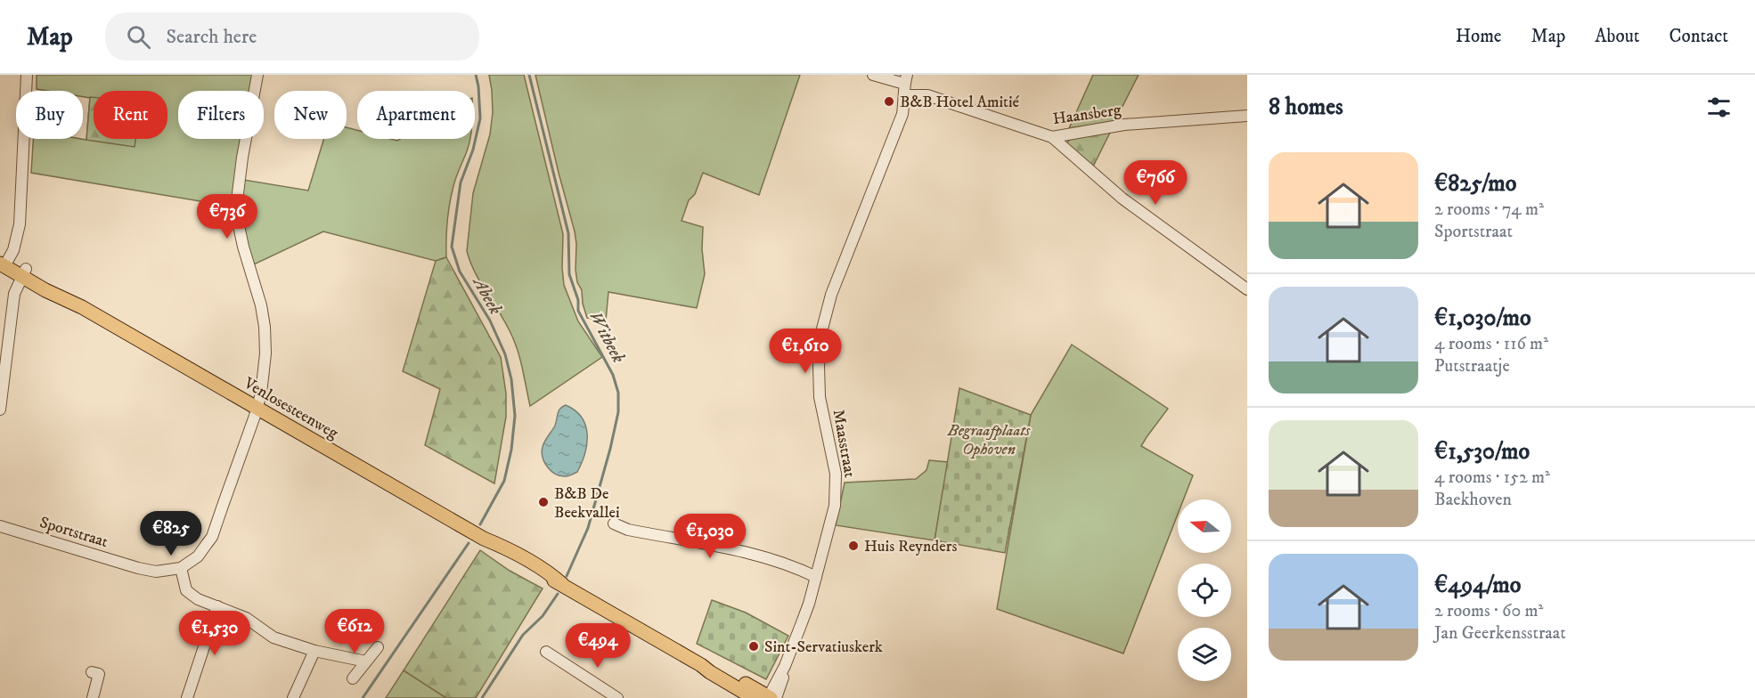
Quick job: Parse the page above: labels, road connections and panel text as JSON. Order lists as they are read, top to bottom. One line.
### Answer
{"streets":{"main road":["Venlosesteenweg"],"street":["Haansberg","Maasstraat","Sportstraat"]},"crossings":[["Haansberg","Maasstraat"],["Venlosesteenweg","Maasstraat"]],"water":["Abeek","Witbeek"],"parks":["Begraafplaats Ophoven"],"places":["B&B Hotel Amitié","B&B De Beekvallei","Huis Reynders","Sint-Servatiuskerk"],"north":"left","page":{"header":"Map","search":"Search here","nav":["Home","Map","About","Contact"],"heading":"8 homes","chip":["Buy","Rent","Filters","New","Apartment"],"list":[{"name":"€825/mo","note":"2 rooms · 74 m² · Sportstraat"},{"name":"€1,030/mo","note":"4 rooms · 116 m² · Putstraatje"},{"name":"€1,530/mo","note":"4 rooms · 152 m² · Baekhoven"},{"name":"€494/mo","note":"2 rooms · 60 m² · Jan Geerkensstraat"}],"price":["€766","€736","€1,610","€825","€1,030","€612","€1,530","€494"]}}
